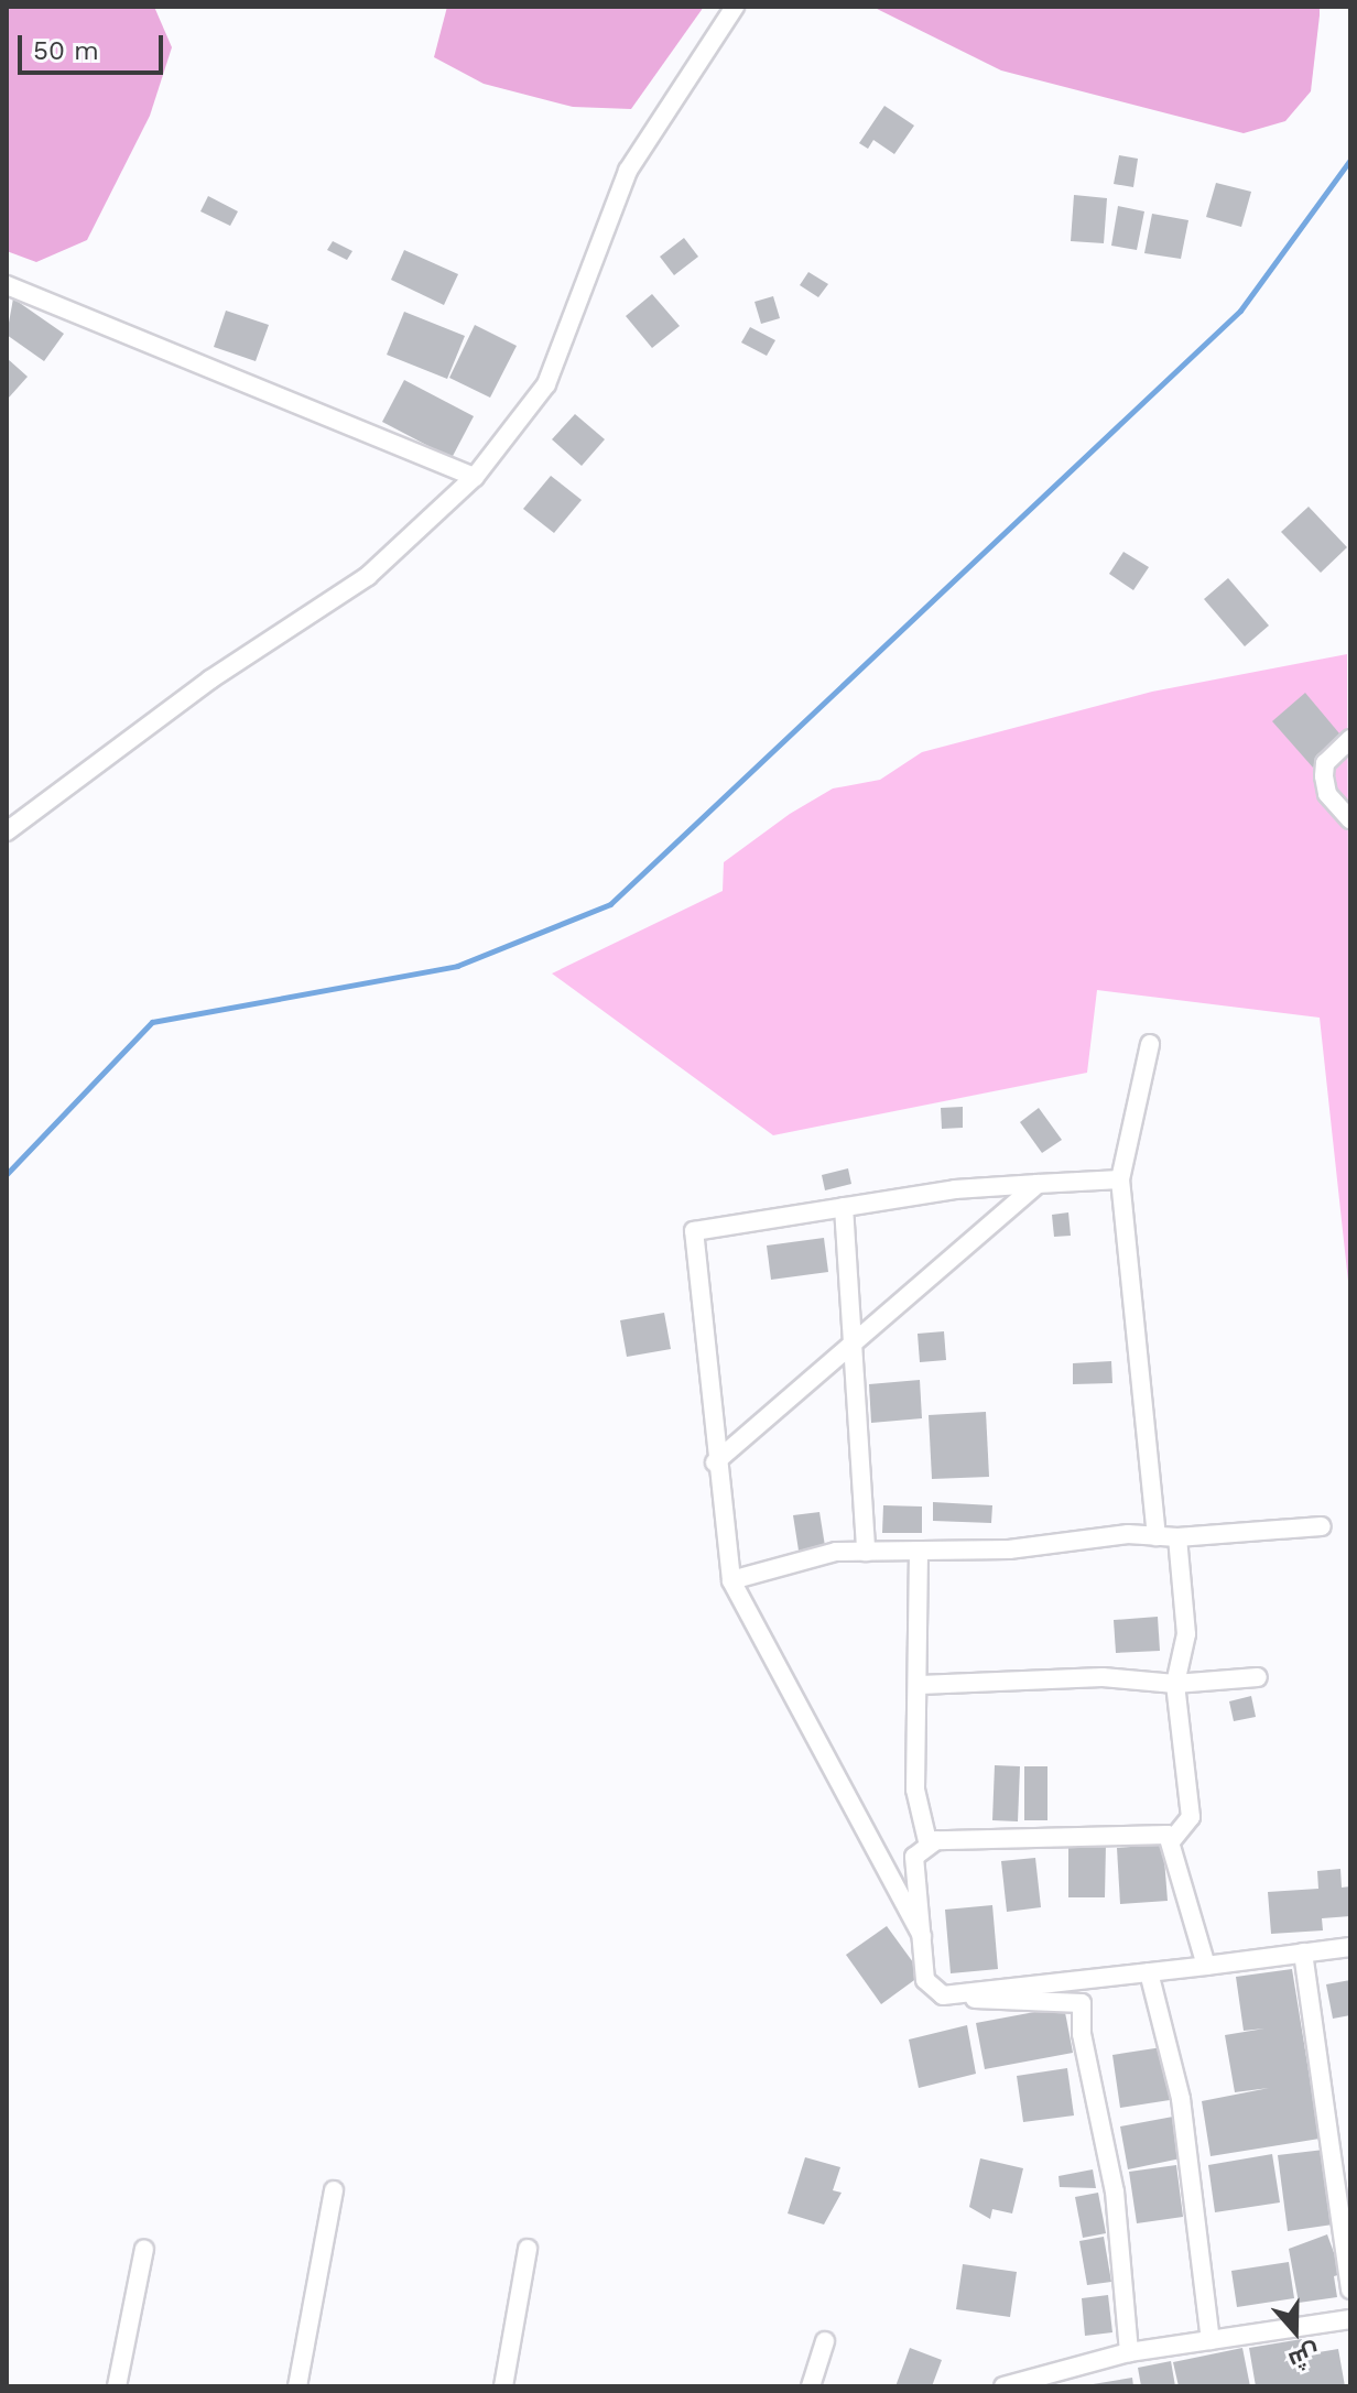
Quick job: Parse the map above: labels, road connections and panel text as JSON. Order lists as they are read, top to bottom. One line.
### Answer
{"scale_bar":"50 m","north":"bottom"}
